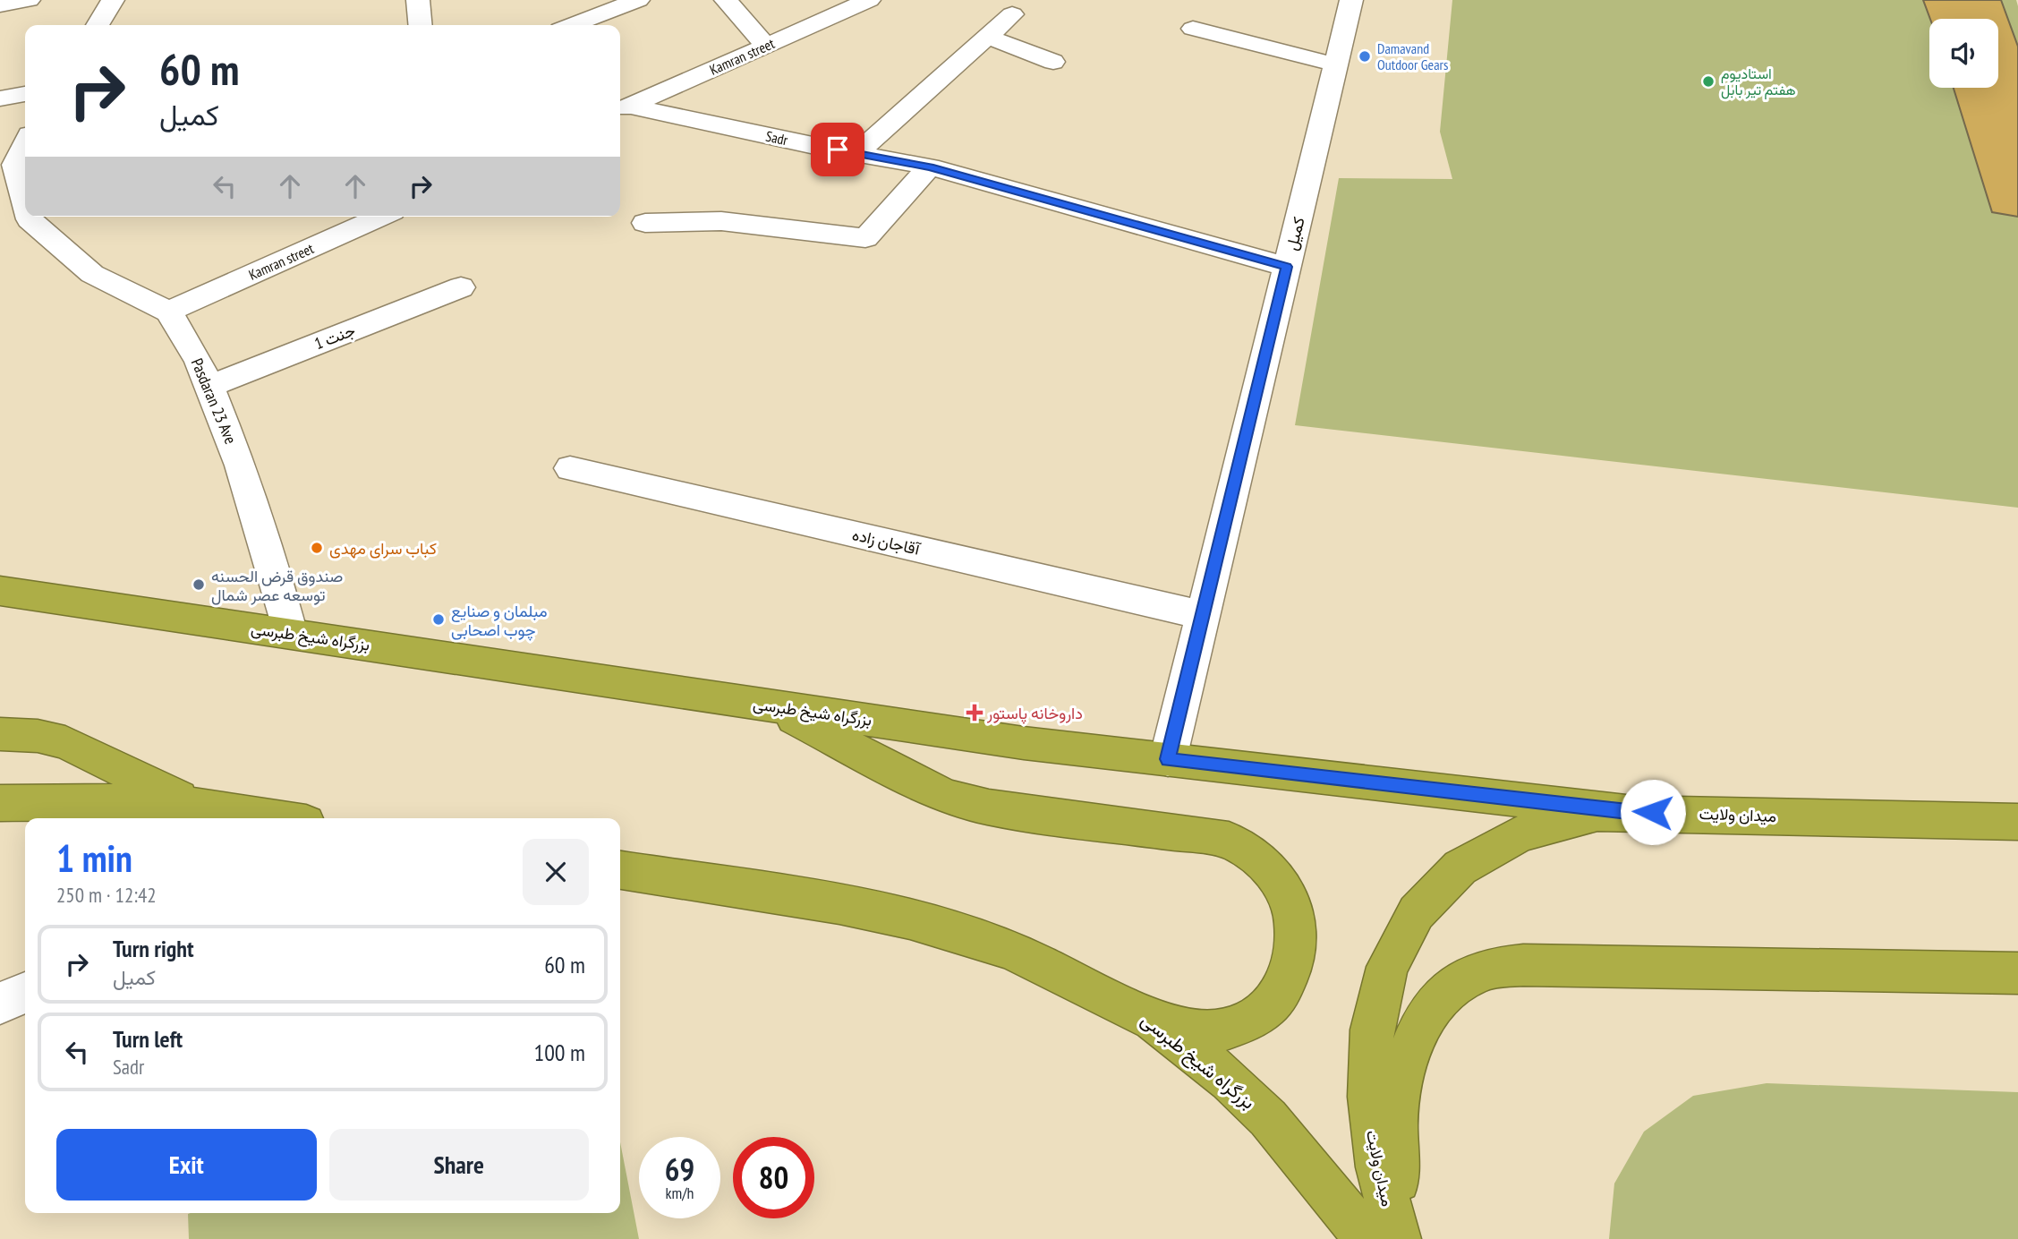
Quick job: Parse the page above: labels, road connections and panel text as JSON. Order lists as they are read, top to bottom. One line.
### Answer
{"streets":{"highway":["بزرگراه شیخ طبرسی","میدان ولایت"],"street":["Kamran street","Sadr","کمیل","جنت 1","Pasdaran 23 Ave","آقاجان زاده"]},"crossings":[["Kamran street","Sadr"],["Kamran street","Pasdaran 23 Ave"],["Sadr","کمیل"],["کمیل","آقاجان زاده"],["کمیل","بزرگراه شیخ طبرسی"],["جنت 1","Pasdaran 23 Ave"],["Pasdaran 23 Ave","بزرگراه شیخ طبرسی"],["بزرگراه شیخ طبرسی","میدان ولایت"]],"places":{"other":["Damavand Outdoor Gears","استادیوم هفتم تیر بابل","کباب سرای مهدی","صندوق قرض الحسنه توسعه عصر شمال","مبلمان و صنایع چوب اصحابی"],"health":["داروخانه پاستور"]},"page":{"turn":["60 m","کمیل"],"heading":["1 min","250 m · 12:42"],"list":[{"name":"Turn right","note":"کمیل","value":"60 m"},{"name":"Turn left","note":"Sadr","value":"100 m"}],"buttons":["Exit","Share"],"speed":"69 km/h","limit":"80"}}
